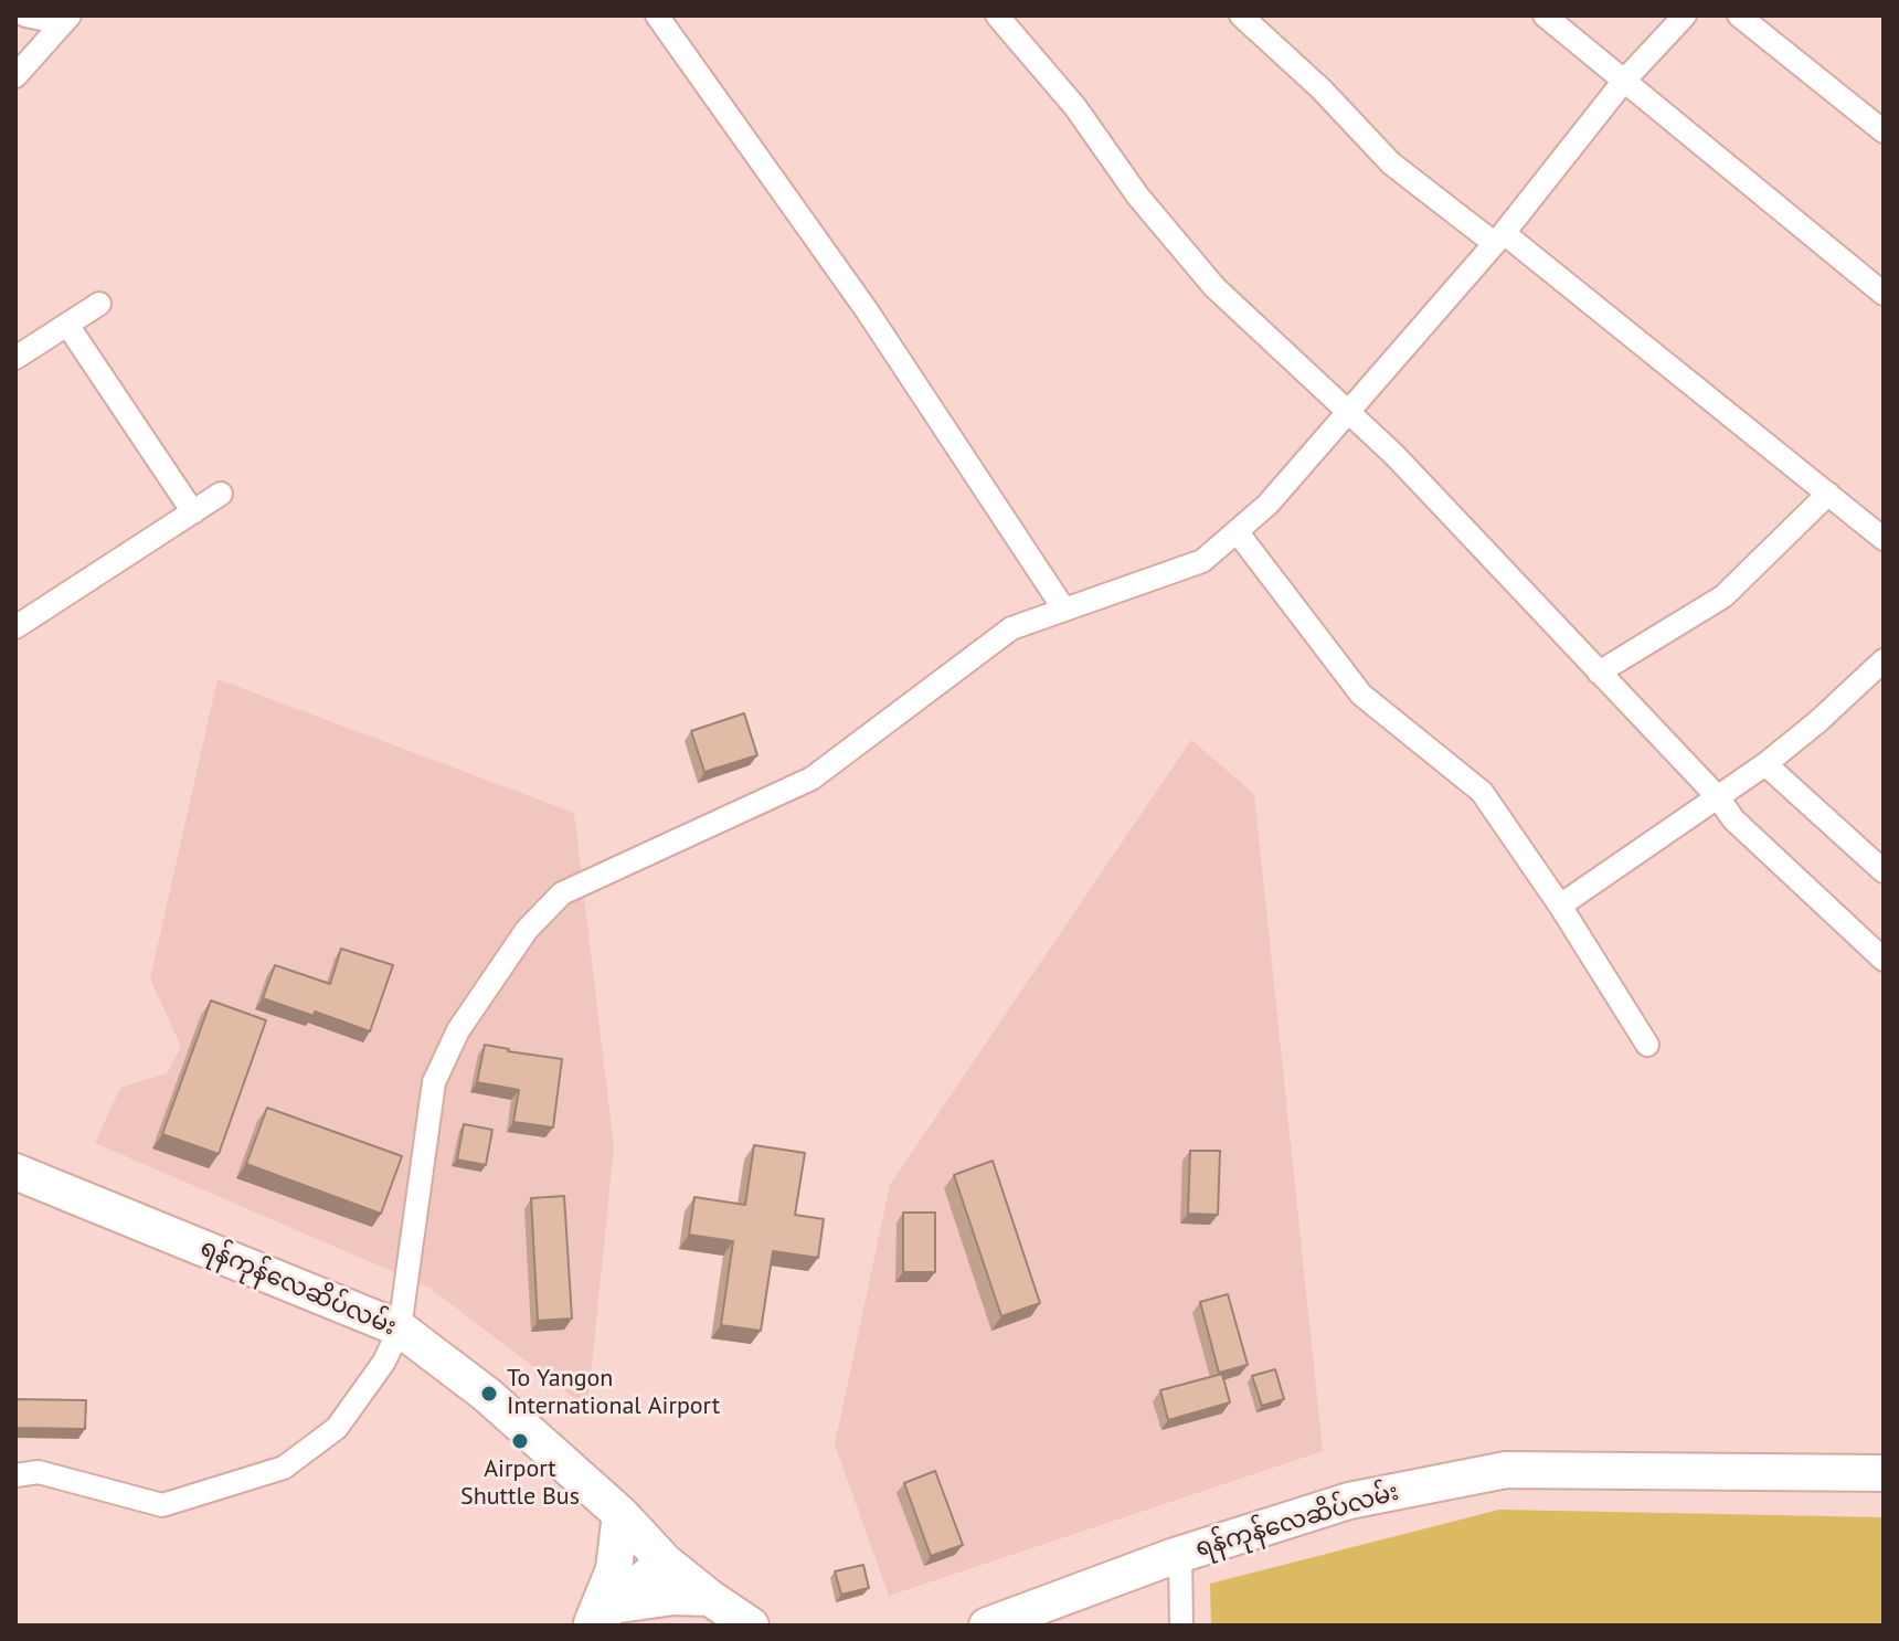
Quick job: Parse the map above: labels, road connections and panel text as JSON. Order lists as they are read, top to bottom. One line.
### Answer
{"streets":{"main road":["ရန်ကုန်လေဆိပ်လမ်း"]},"places":["To Yangon International Airport","Airport Shuttle Bus"]}
